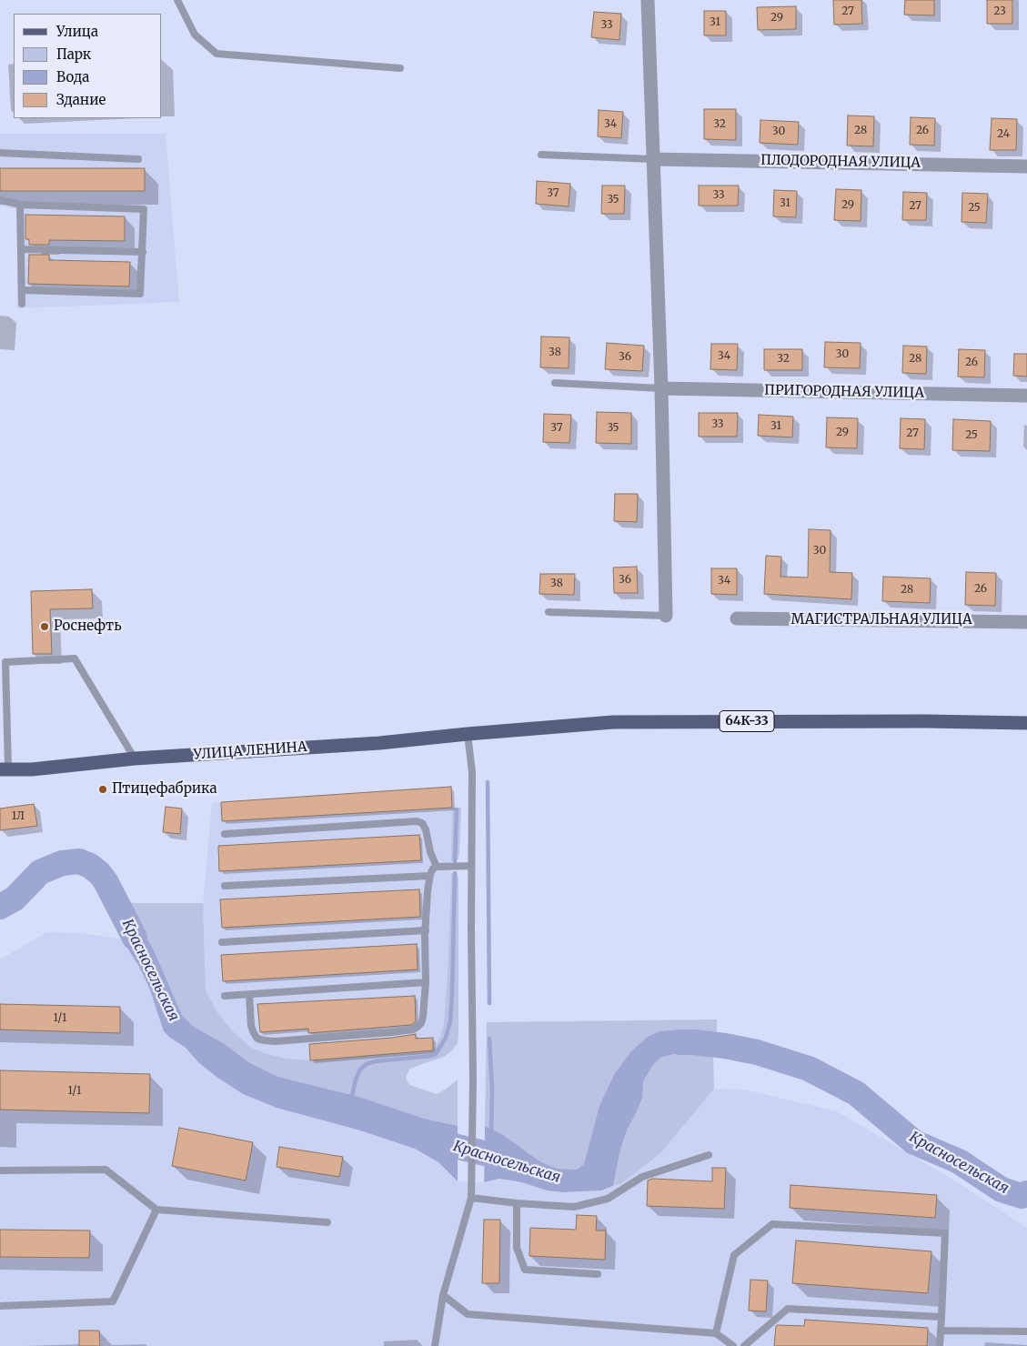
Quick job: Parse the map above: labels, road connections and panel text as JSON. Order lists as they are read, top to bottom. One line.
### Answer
{"streets":{"main road":["64К-33","УЛИЦА ЛЕНИНА"],"street":["ПЛОДОРОДНАЯ УЛИЦА","ПРИГОРОДНАЯ УЛИЦА","МАГИСТРАЛЬНАЯ УЛИЦА"]},"crossings":[["64К-33","УЛИЦА ЛЕНИНА"]],"water":["Красносельская"],"places":["Роснефть","Птицефабрика"],"house_numbers":["27","23","29","31","33","34","32","28","26","30","24","37","33","35","31","29","27","25","38","30","34","36","32","28","26","33","31","37","35","29","27","25","30","36","34","38","26","28","1Л","1/1","1/1"],"legend":["Улица","Парк","Вода","Здание"]}
